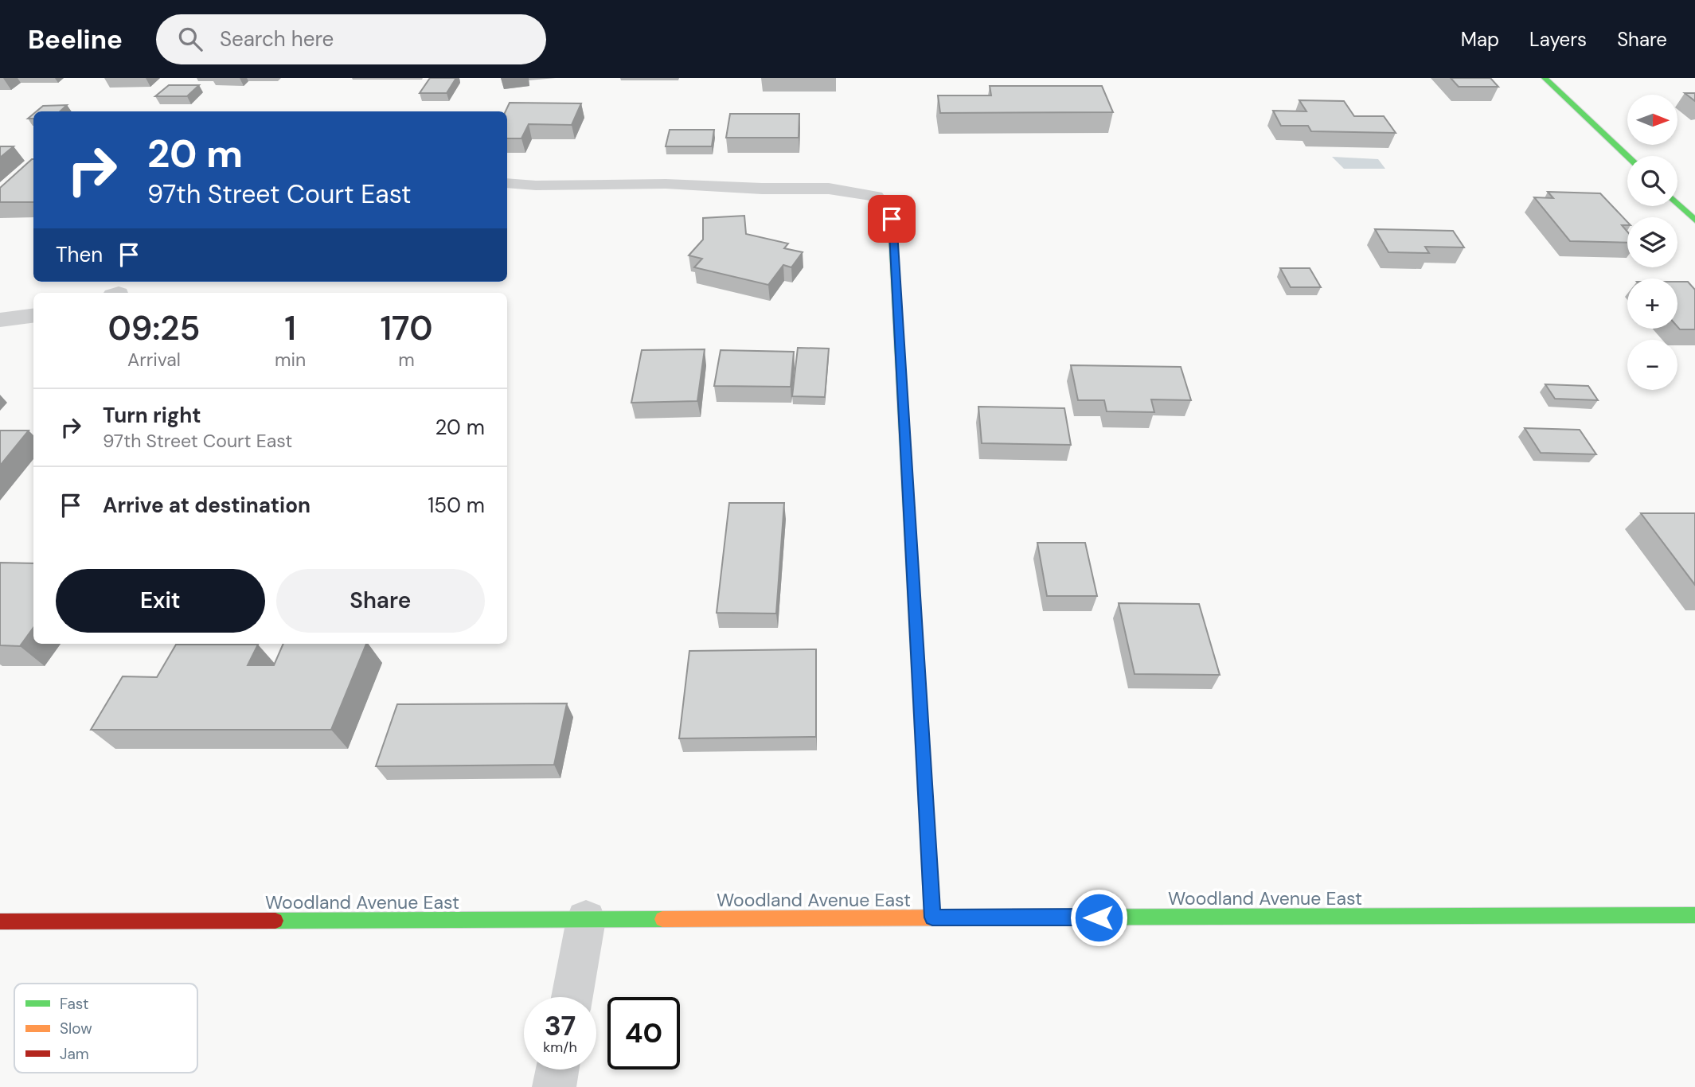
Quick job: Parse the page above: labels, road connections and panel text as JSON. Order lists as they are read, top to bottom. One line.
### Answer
{"streets":{"street":["Woodland Avenue East"]},"legend":["Fast","Slow","Jam"],"north":"right","page":{"header":"Beeline","search":"Search here","nav":["Map","Layers","Share"],"map_buttons":["+","−"],"turn":["20 m","97th Street Court East"],"then":"Then","eta":["09:25","Arrival","1","min","170","m"],"list":[{"name":"Turn right","note":"97th Street Court East","value":"20 m"},{"name":"Arrive at destination","value":"150 m"}],"buttons":["Exit","Share"],"speed":"37 km/h","limit":"40"}}
